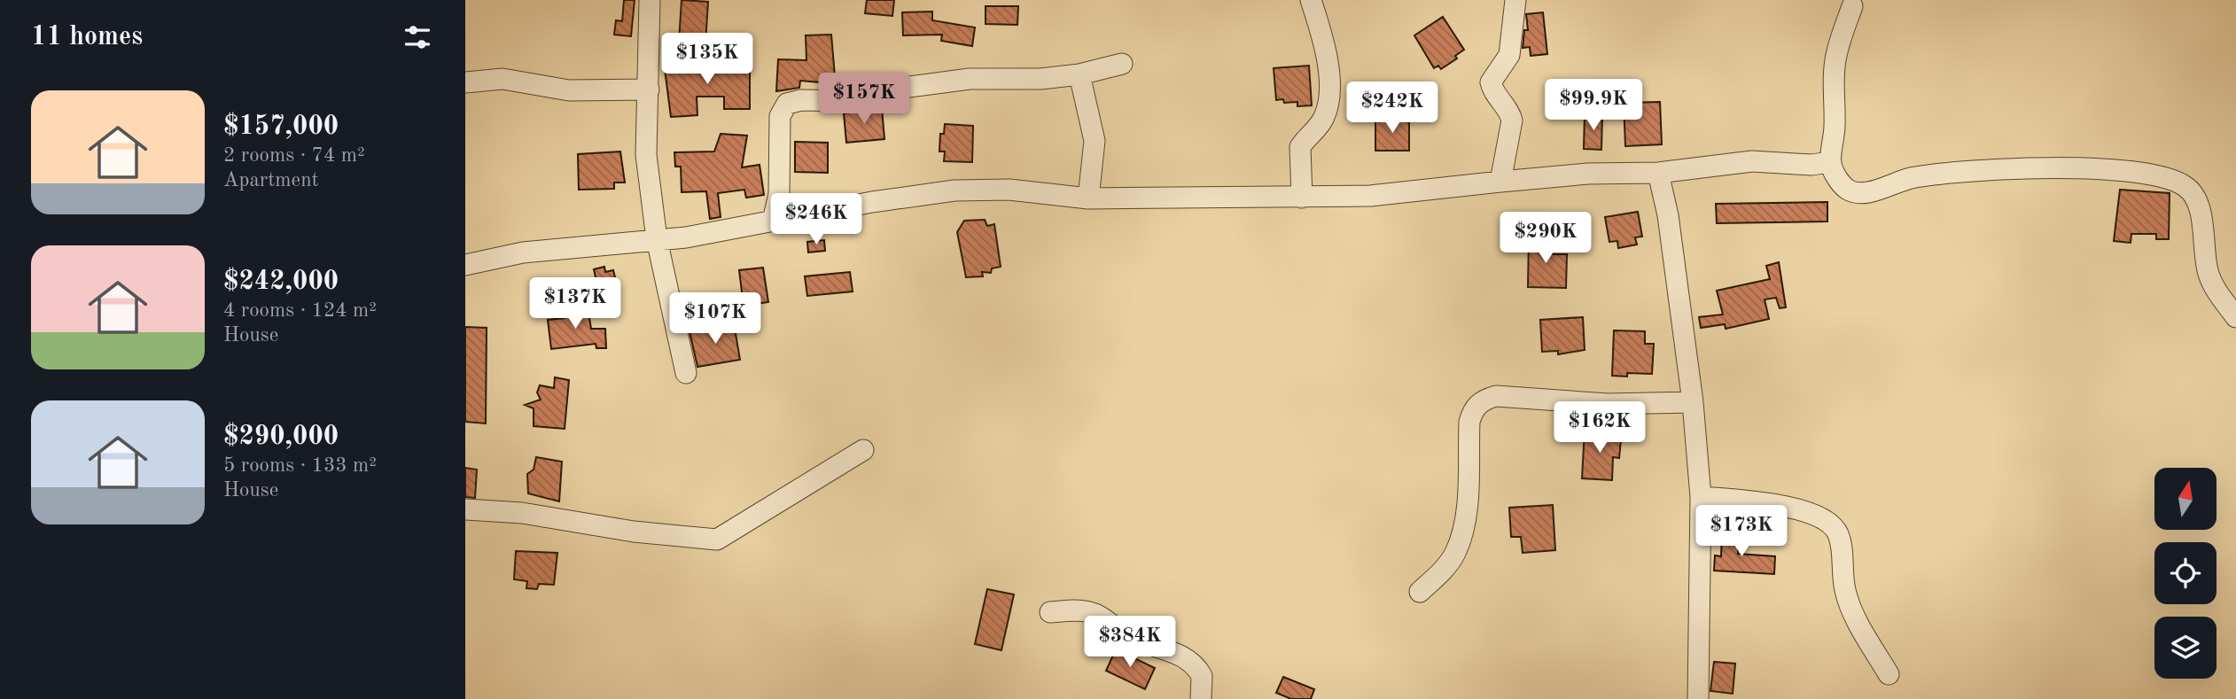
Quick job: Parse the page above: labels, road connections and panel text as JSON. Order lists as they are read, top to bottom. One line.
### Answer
{"north":"top","page":{"heading":"11 homes","price":["$135K","$157K","$99.9K","$242K","$246K","$290K","$137K","$107K","$162K","$173K","$384K"],"list":[{"name":"$157,000","note":"2 rooms · 74 m² · Apartment"},{"name":"$242,000","note":"4 rooms · 124 m² · House"},{"name":"$290,000","note":"5 rooms · 133 m² · House"}]}}
